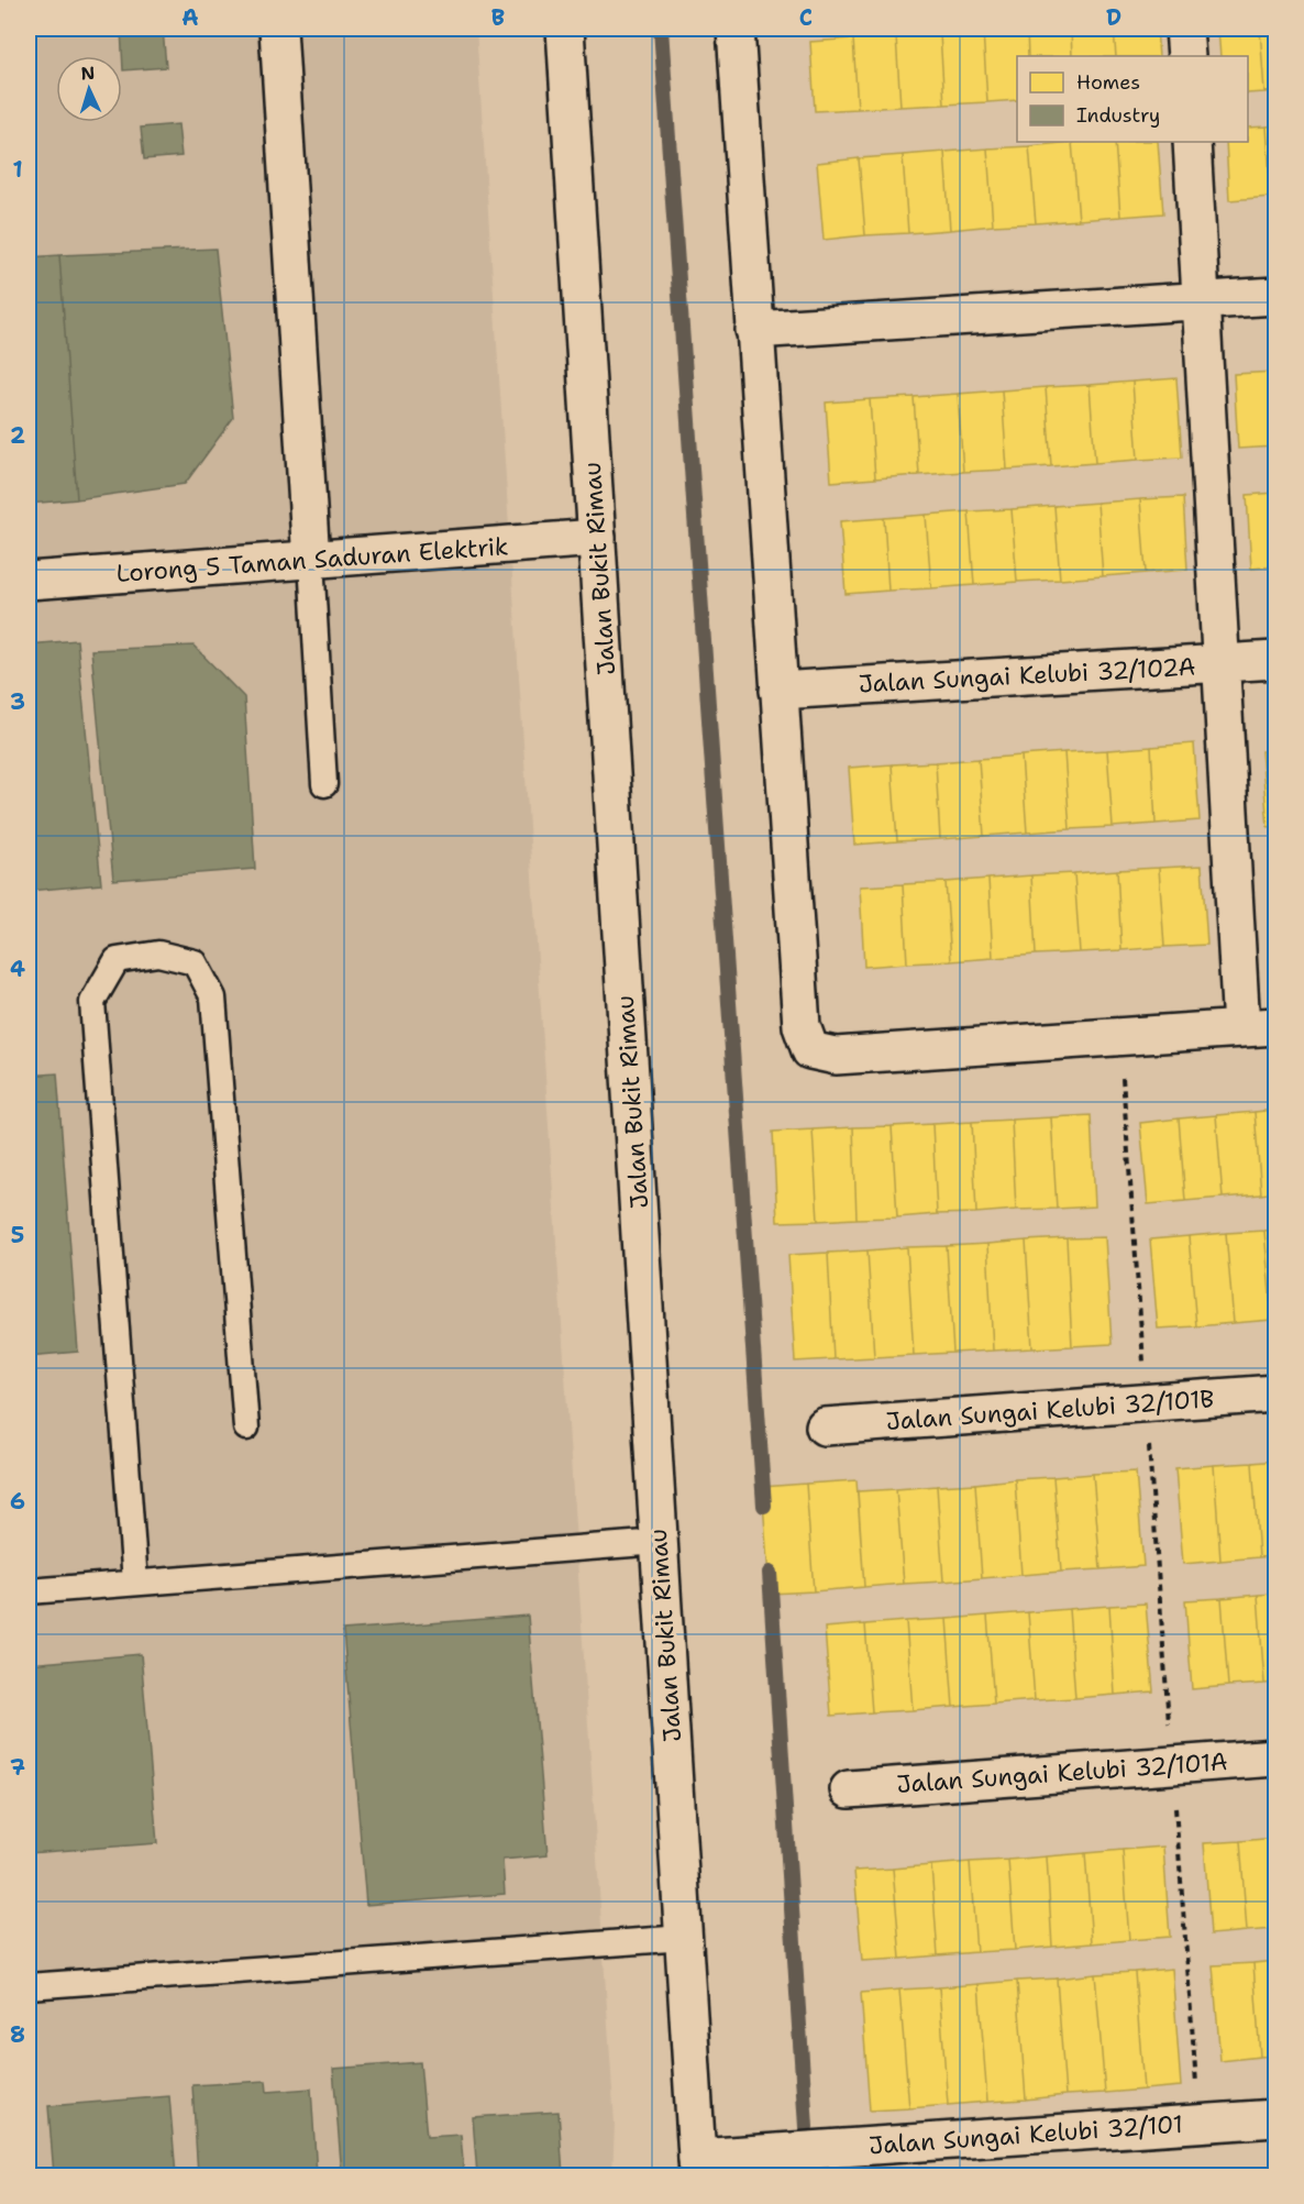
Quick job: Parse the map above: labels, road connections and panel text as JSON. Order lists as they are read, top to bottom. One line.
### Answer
{"streets":{"street":["Lorong 5 Taman Saduran Elektrik","Jalan Bukit Rimau","Jalan Sungai Kelubi 32/102A","Jalan Sungai Kelubi 32/101B","Jalan Sungai Kelubi 32/101A","Jalan Sungai Kelubi 32/101"]},"crossings":[["Lorong 5 Taman Saduran Elektrik","Jalan Bukit Rimau"],["Jalan Bukit Rimau","Jalan Sungai Kelubi 32/101"]],"legend":["Homes","Industry"],"north":"top","grid":{"columns":["A","B","C","D"],"rows":["1","2","3","4","5","6","7","8"]}}
